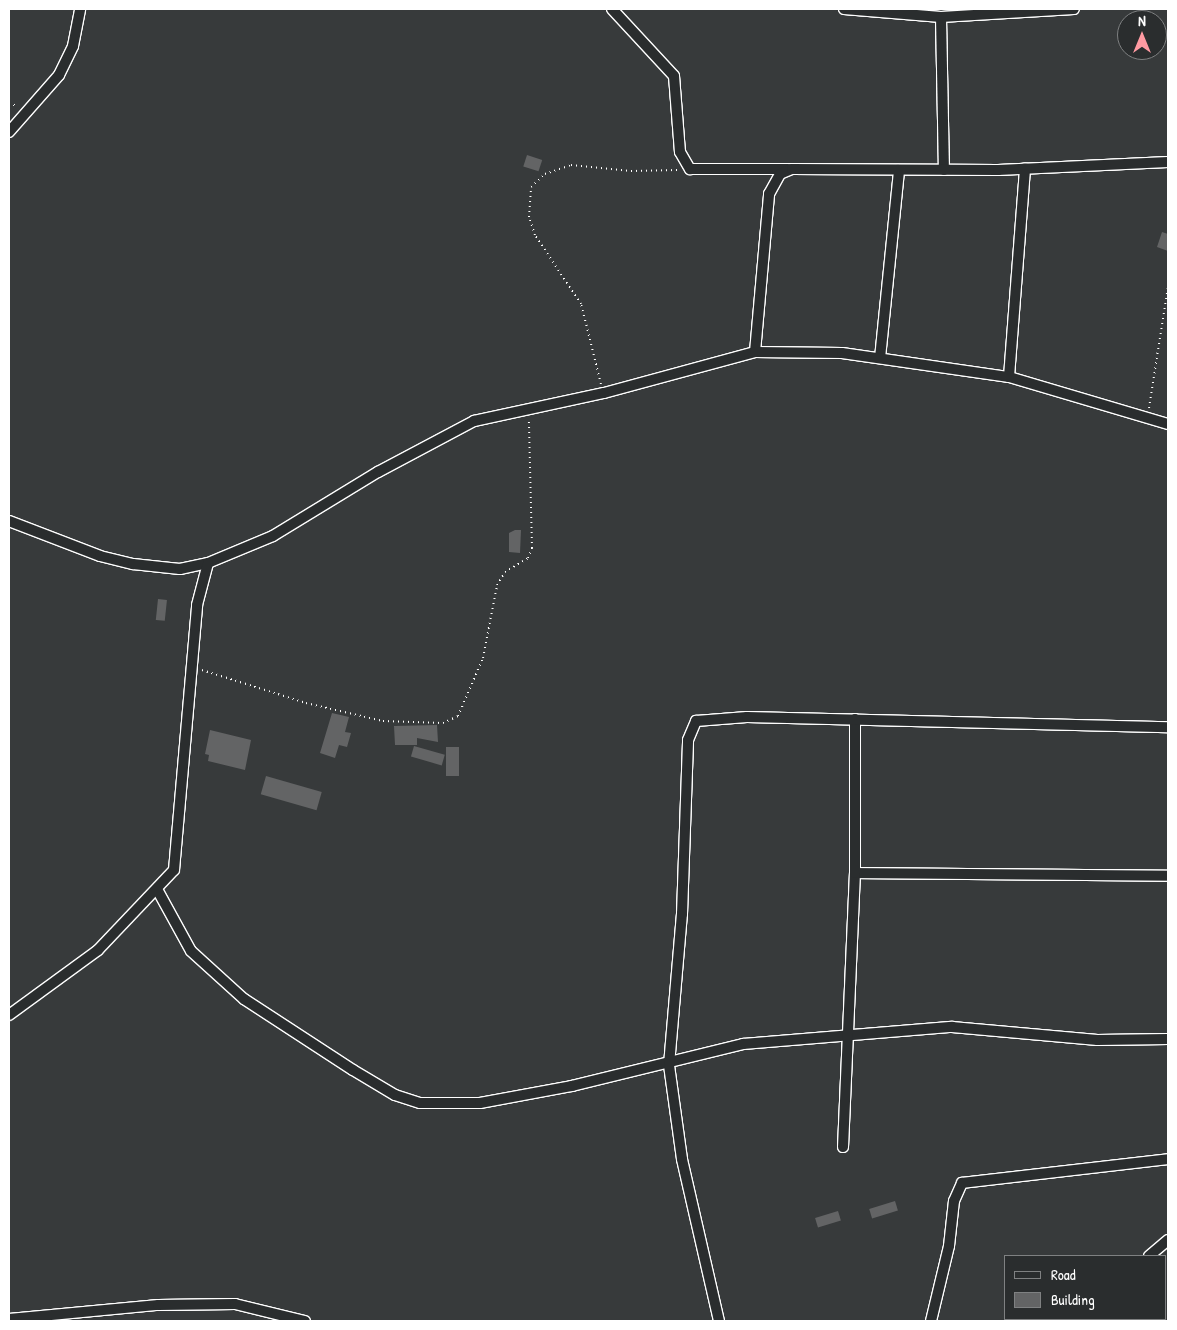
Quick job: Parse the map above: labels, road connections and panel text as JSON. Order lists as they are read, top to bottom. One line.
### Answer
{"legend":["Road","Building"],"north":"top"}
